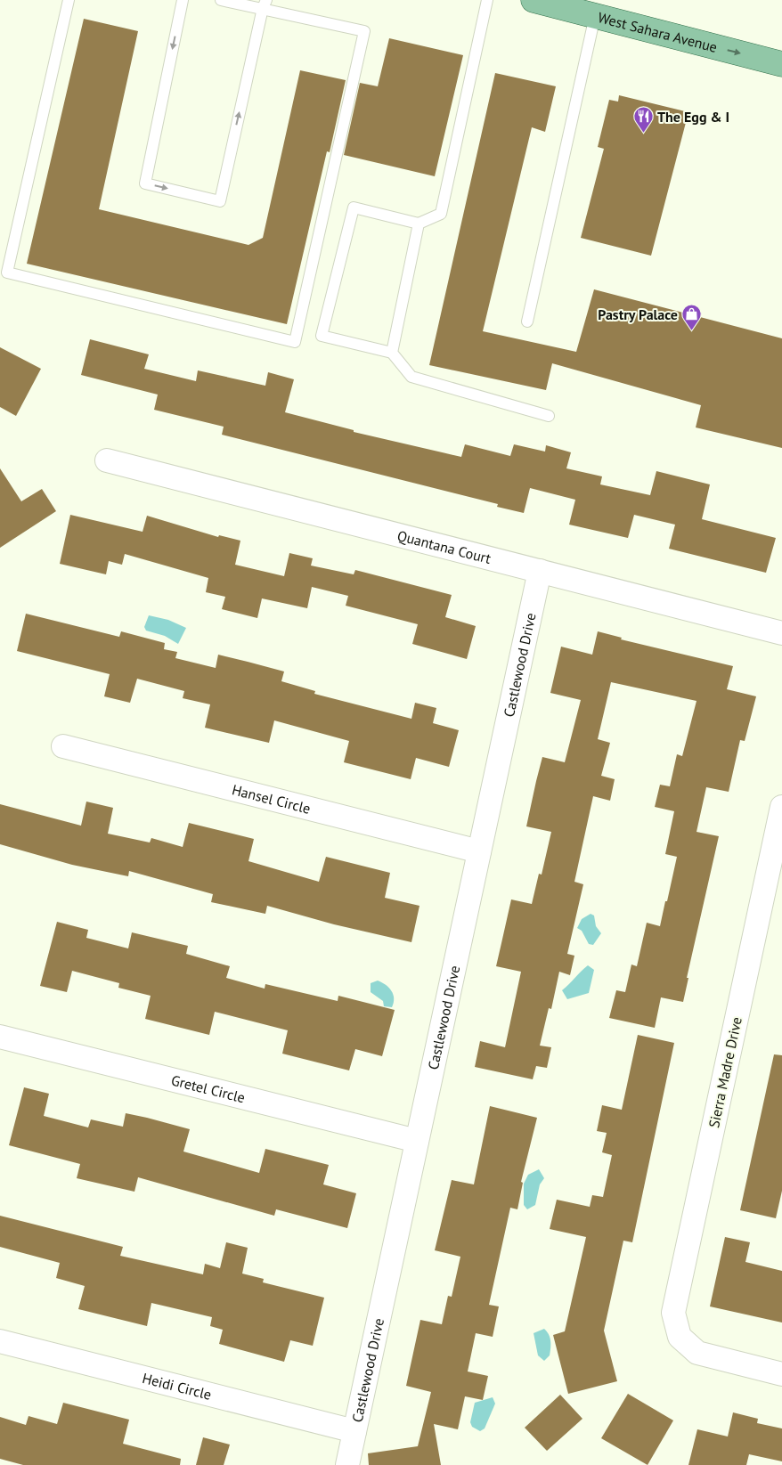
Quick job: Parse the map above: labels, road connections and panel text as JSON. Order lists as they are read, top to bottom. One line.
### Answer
{"streets":{"main road":["West Sahara Avenue"],"street":["Quantana Court","Castlewood Drive","Hansel Circle","Sierra Madre Drive","Gretel Circle","Heidi Circle"]},"crossings":[["Quantana Court","Castlewood Drive"],["Castlewood Drive","Hansel Circle"],["Castlewood Drive","Gretel Circle"],["Castlewood Drive","Heidi Circle"]],"one_way":["West Sahara Avenue"],"places":{"restaurant":["The Egg & I"],"shop":["Pastry Palace"]}}
